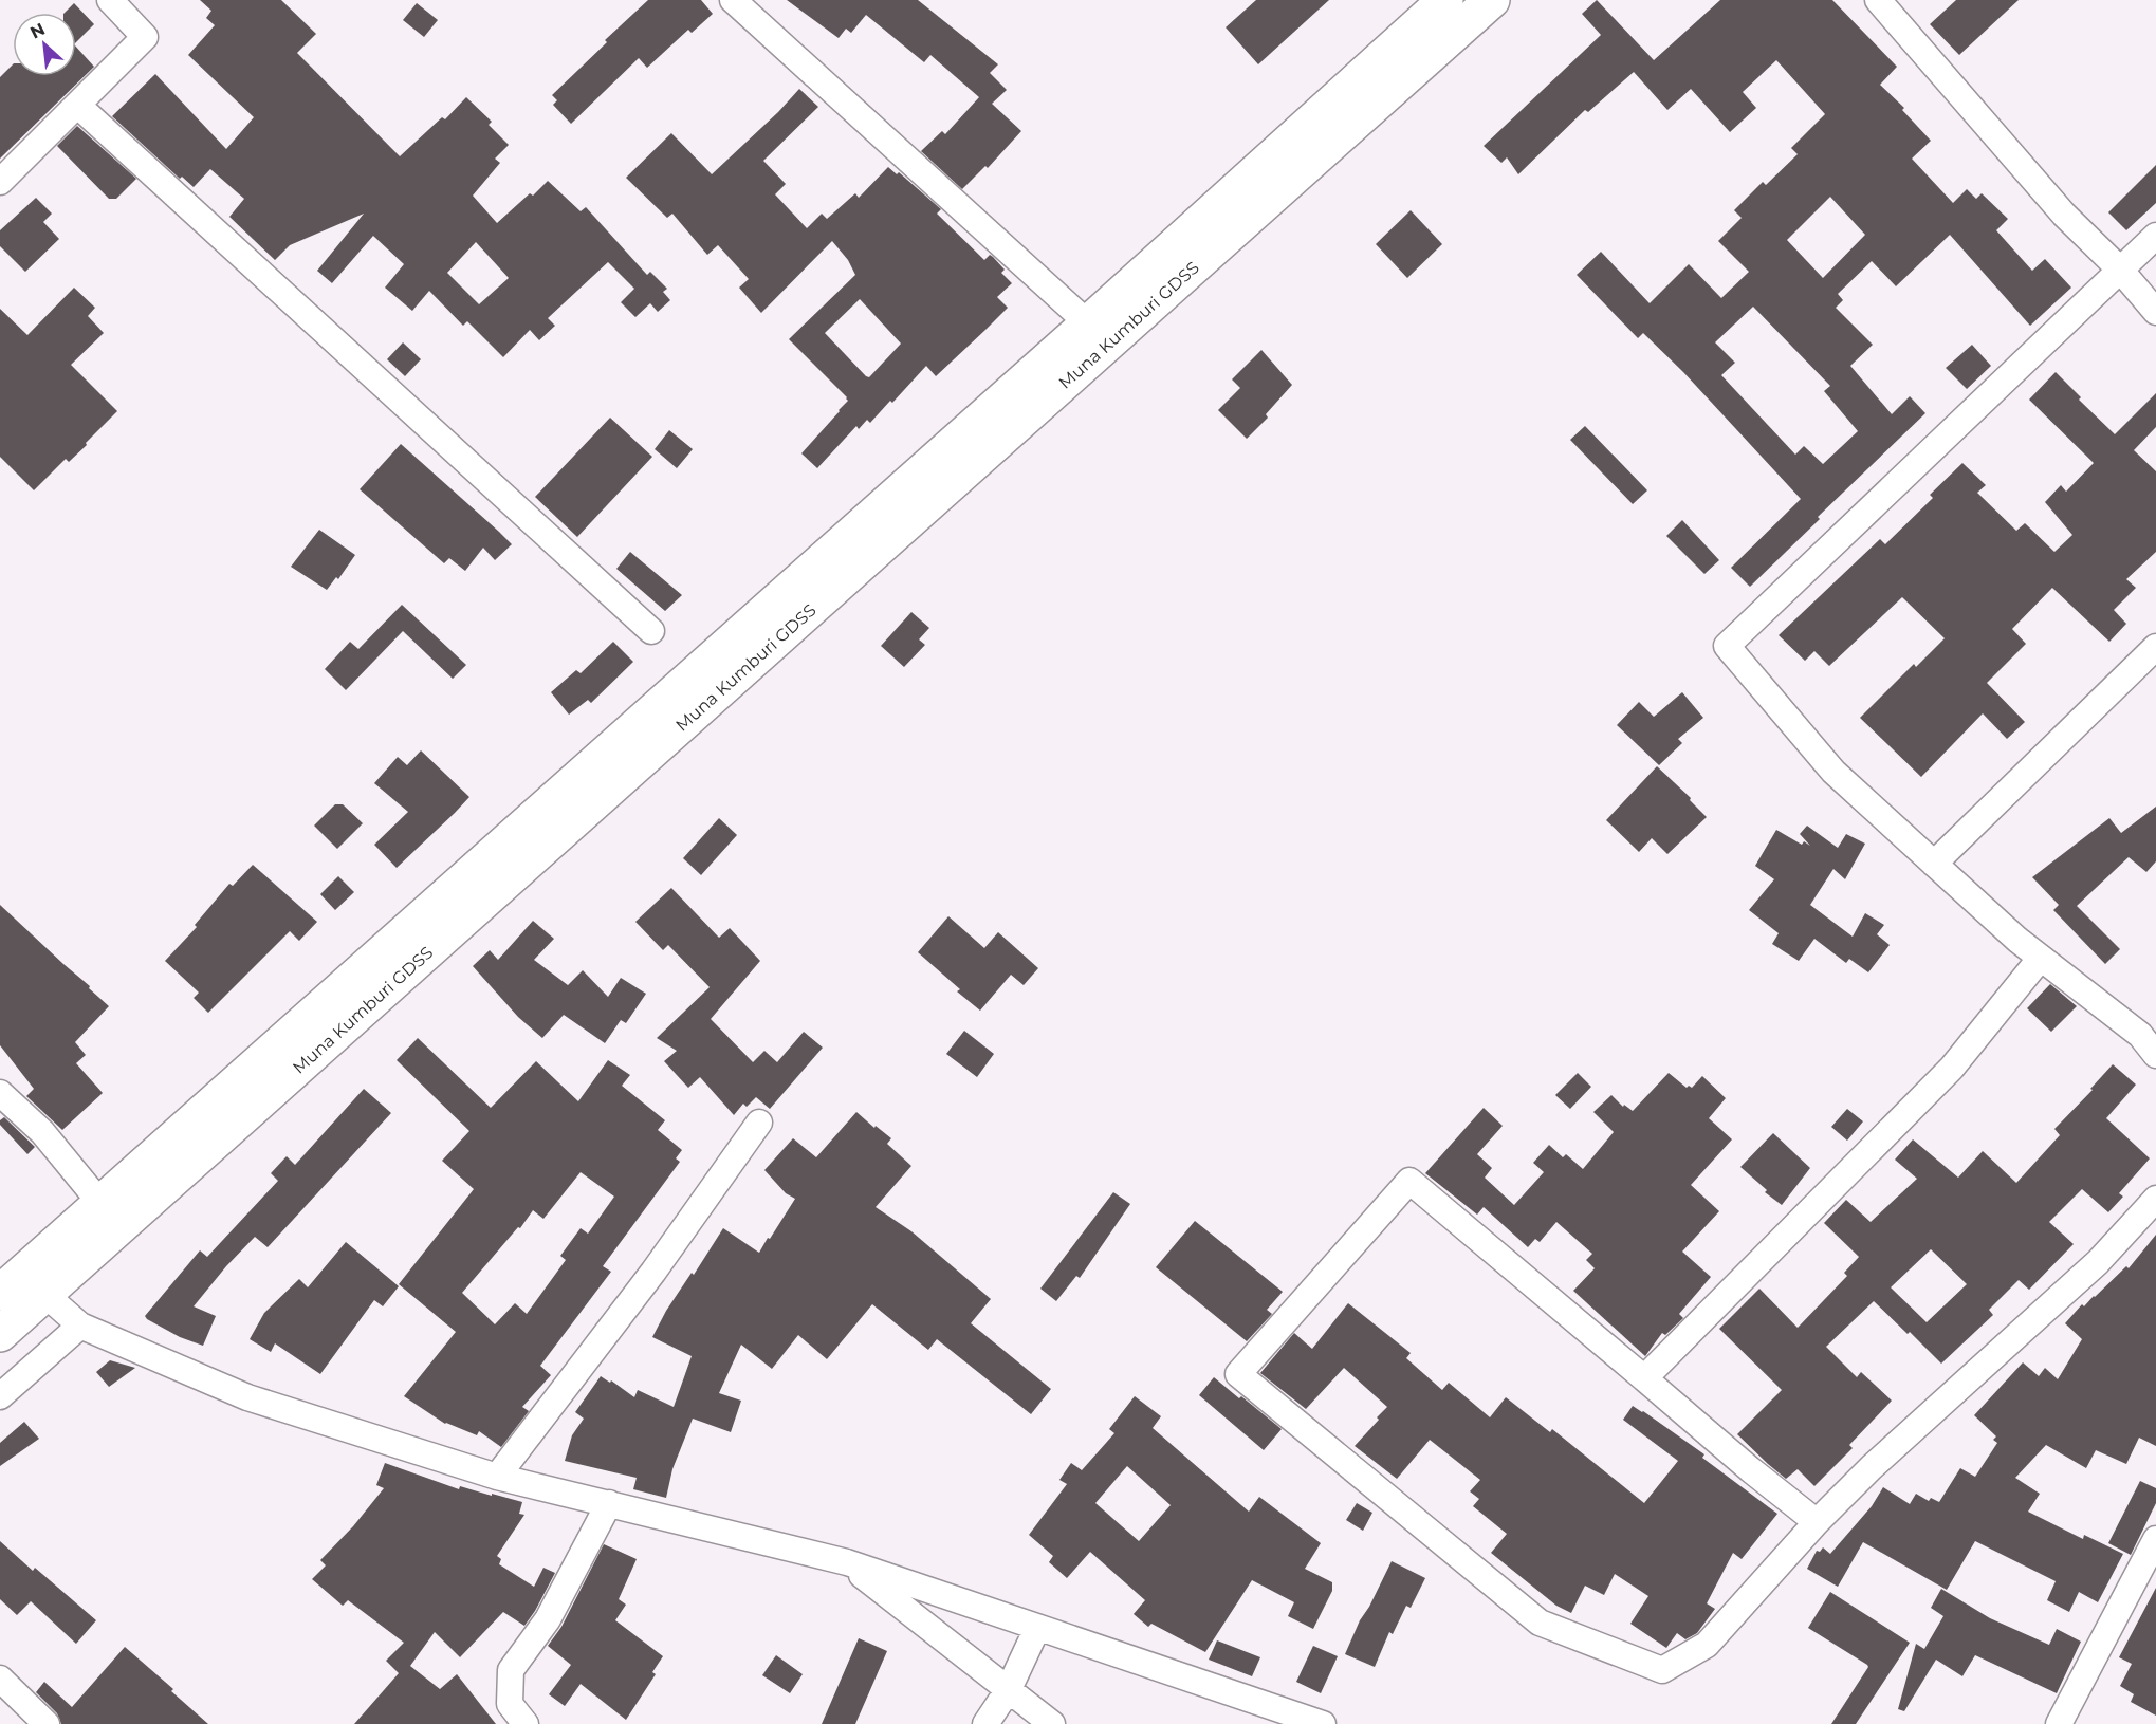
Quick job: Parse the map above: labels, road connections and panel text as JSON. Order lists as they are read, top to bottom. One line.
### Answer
{"streets":{"highway":["Muna Kumburi GDSS"]},"north":"top left"}
